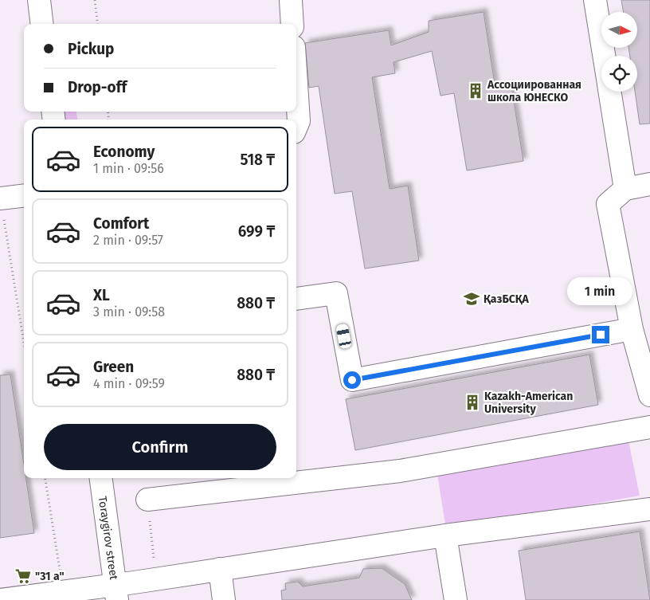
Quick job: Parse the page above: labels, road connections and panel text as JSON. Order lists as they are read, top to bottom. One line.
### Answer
{"streets":{"street":["Toraygirov street"]},"places":{"building":["Ассоциированная школа ЮНЕСКО","Kazakh-American University"],"school or university":["ҚазБСҚА"],"supermarket":["\"31 а\""]},"north":"right","page":{"banner":["Pickup","Drop-off"],"list":[{"name":"Economy","note":"1 min · 09:56","value":"518 ₸"},{"name":"Comfort","note":"2 min · 09:57","value":"699 ₸"},{"name":"XL","note":"3 min · 09:58","value":"880 ₸"},{"name":"Green","note":"4 min · 09:59","value":"880 ₸"}],"bubble":"1 min","buttons":"Confirm"}}
